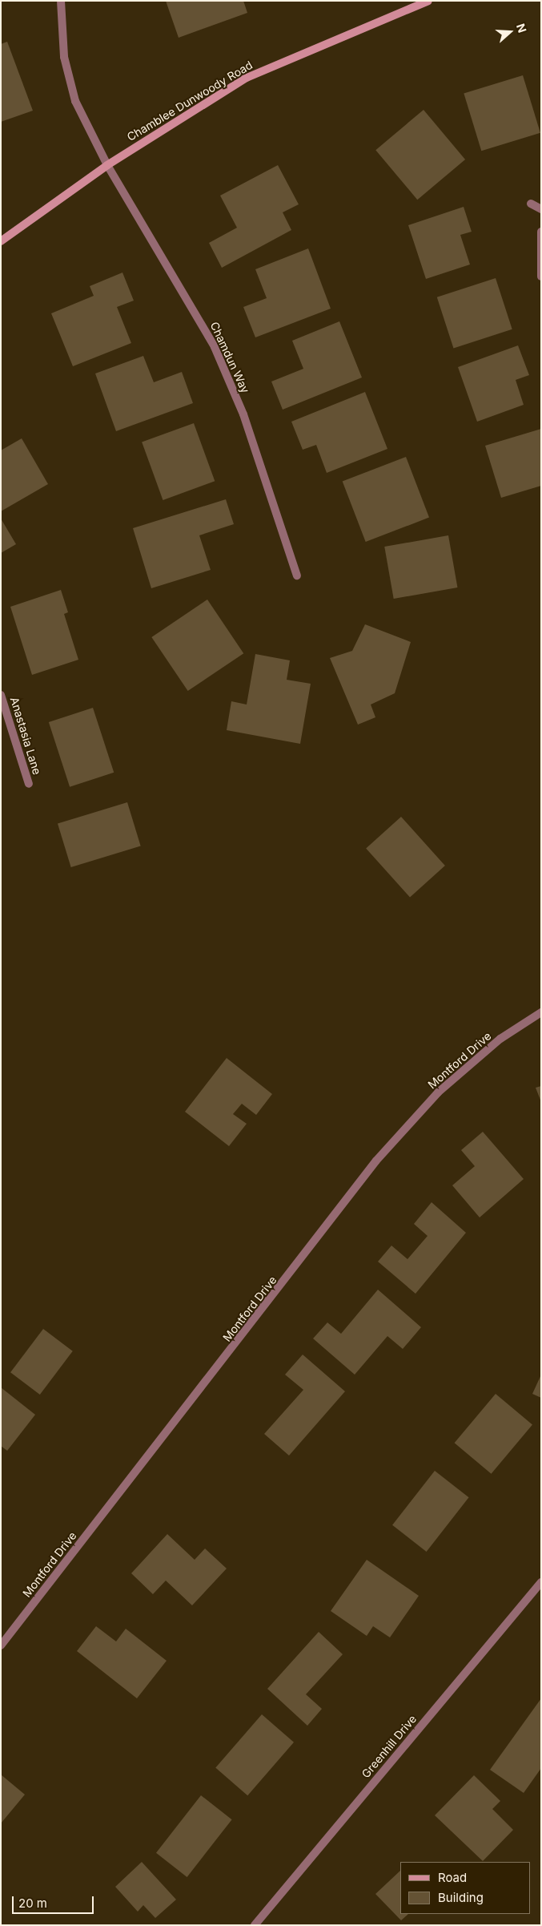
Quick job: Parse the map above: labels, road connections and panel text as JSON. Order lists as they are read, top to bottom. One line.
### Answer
{"streets":{"street":["Chamblee Dunwoody Road","Chamdun Way","Anastasia Lane","Montford Drive","Greenhill Drive"]},"crossings":[["Chamblee Dunwoody Road","Chamdun Way"]],"legend":["Road","Building"],"scale_bar":"20 m","north":"right"}
